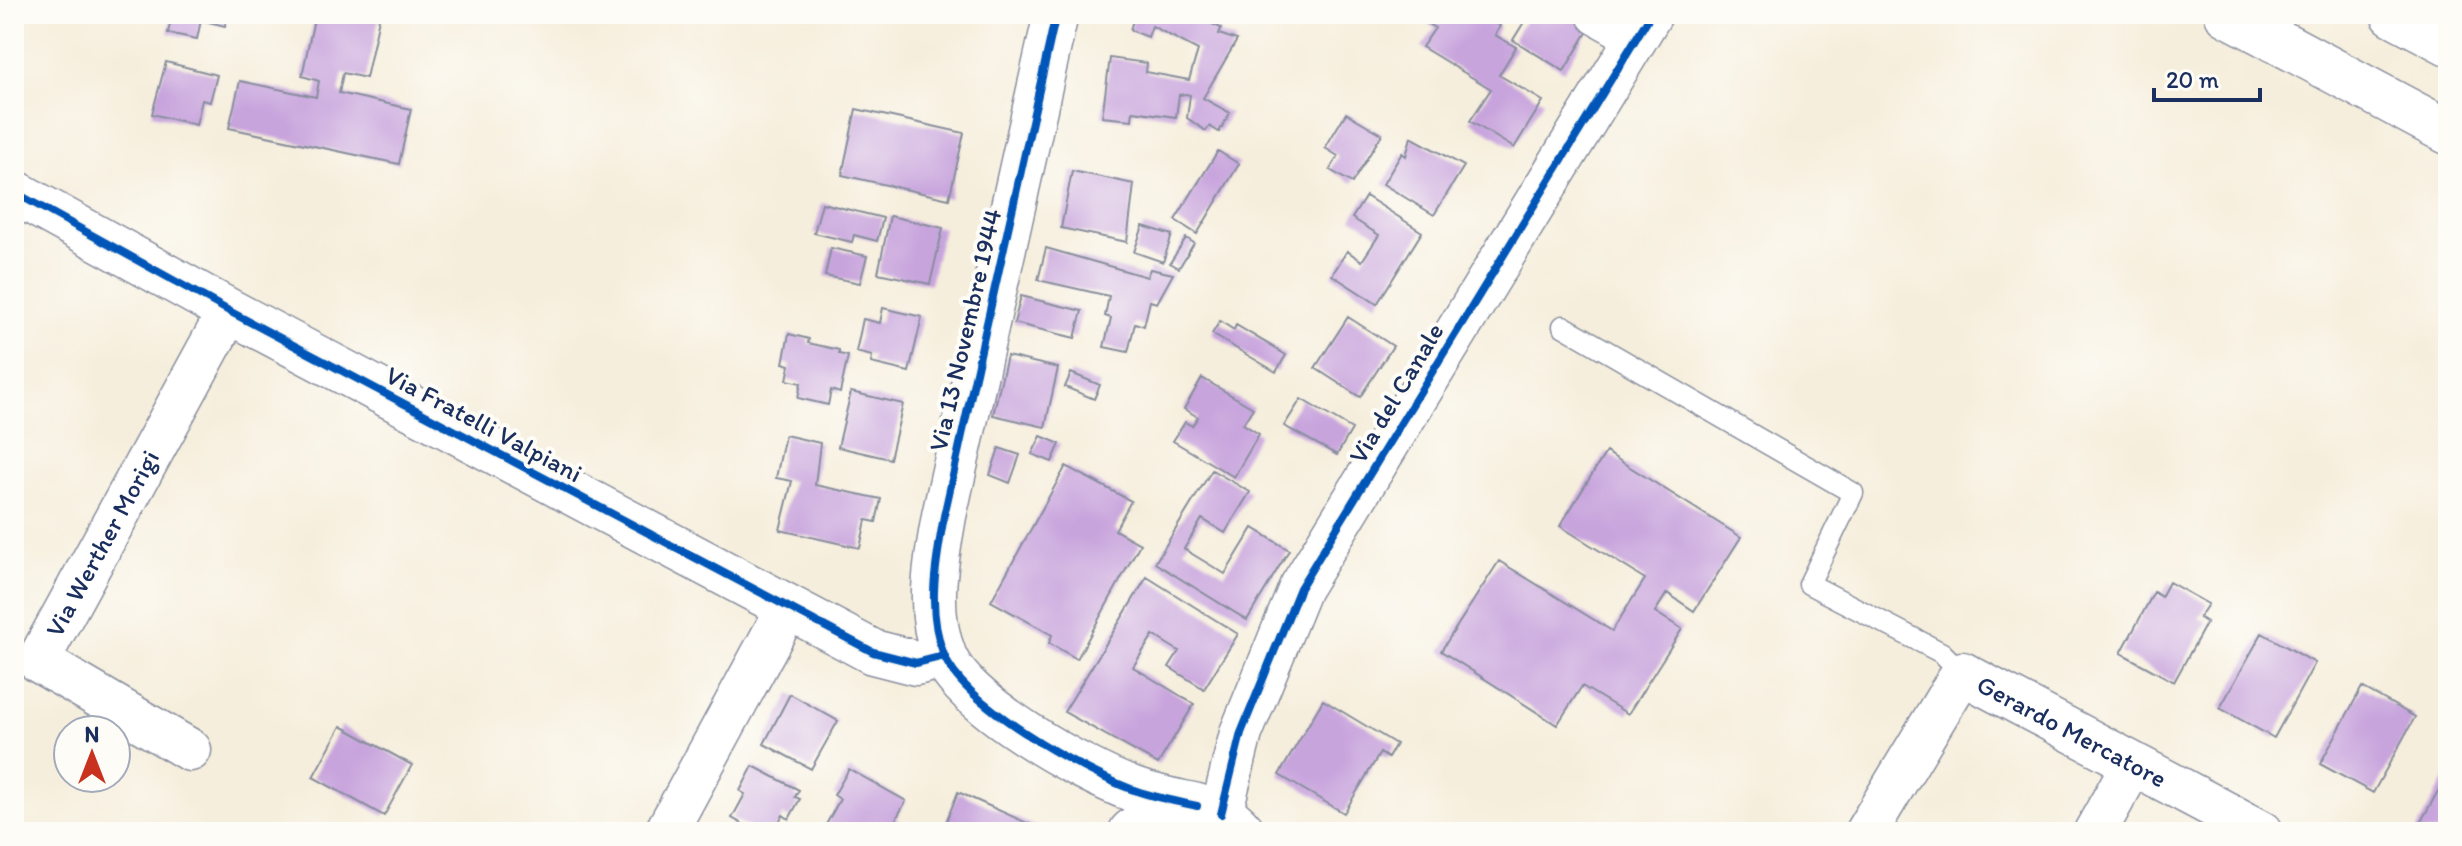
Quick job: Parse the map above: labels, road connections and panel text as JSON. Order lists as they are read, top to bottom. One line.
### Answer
{"streets":{"main road":["Via 13 Novembre 1944","Via Fratelli Valpiani"],"street":["Via del Canale","Via Werther Morigi","Gerardo Mercatore"]},"crossings":[["Via 13 Novembre 1944","Via Fratelli Valpiani"],["Via Fratelli Valpiani","Via Werther Morigi"]],"scale_bar":"20 m","north":"top"}
